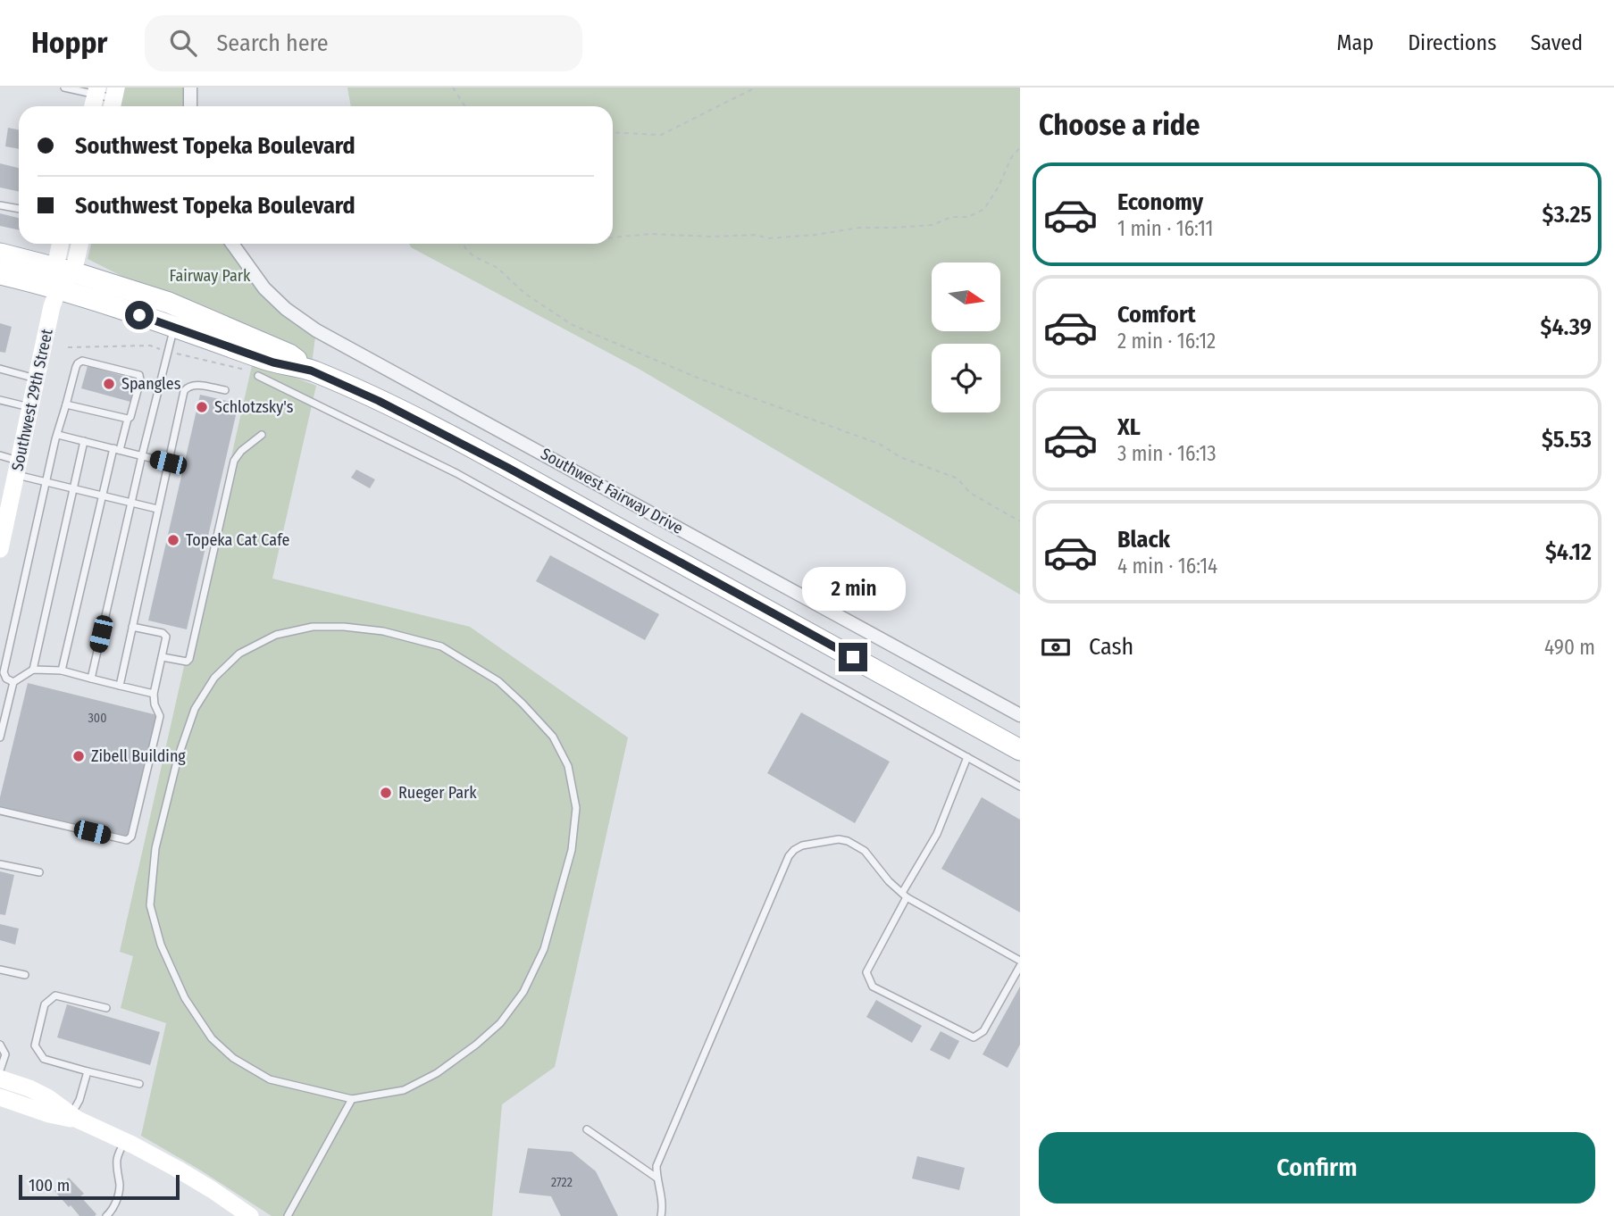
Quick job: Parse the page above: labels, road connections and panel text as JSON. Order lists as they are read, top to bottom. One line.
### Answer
{"streets":{"main road":["Southwest 29th Street"],"street":["Southwest Fairway Drive"]},"parks":["Fairway Park"],"places":["Spangles","Schlotzsky's","Topeka Cat Cafe","Zibell Building","Rueger Park"],"house_numbers":["300","2722"],"scale_bar":"100 m","north":"right","page":{"header":"Hoppr","search":"Search here","nav":["Map","Directions","Saved"],"heading":"Choose a ride","banner":["Southwest Topeka Boulevard","Southwest Topeka Boulevard"],"list":[{"name":"Economy","note":"1 min · 16:11","value":"$3.25"},{"name":"Comfort","note":"2 min · 16:12","value":"$4.39"},{"name":"XL","note":"3 min · 16:13","value":"$5.53"},{"name":"Black","note":"4 min · 16:14","value":"$4.12"}],"bubble":"2 min","pay":["Cash","490 m"],"buttons":"Confirm","scale":"100 m"}}
